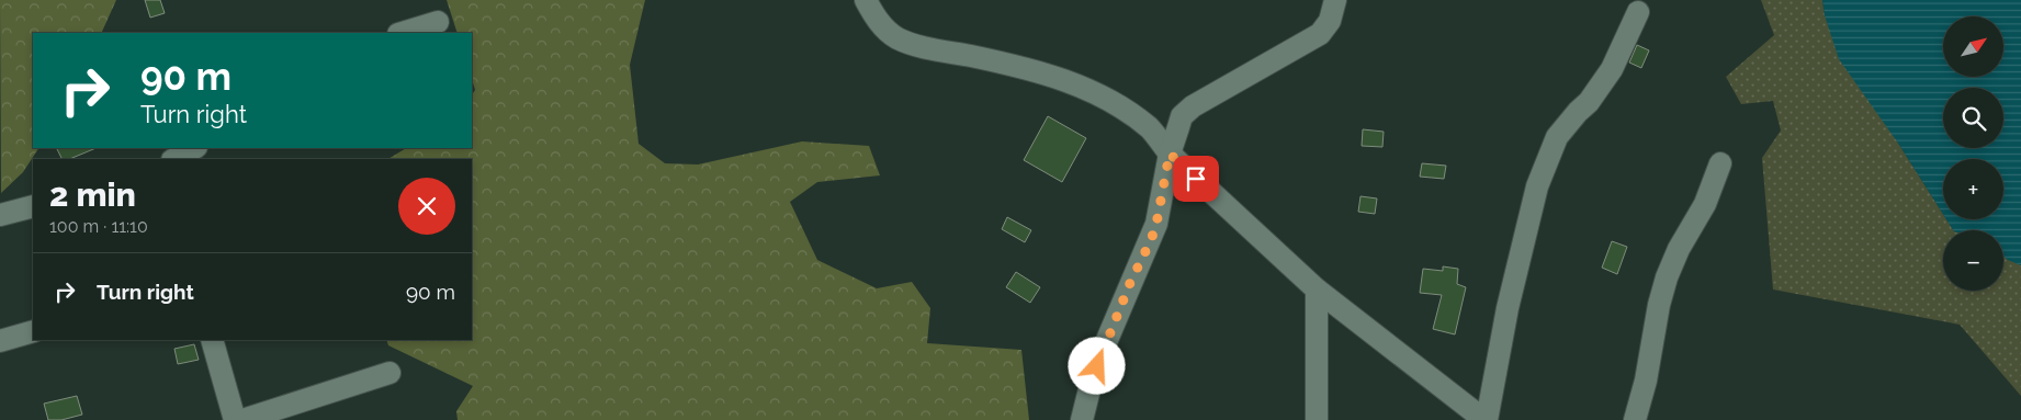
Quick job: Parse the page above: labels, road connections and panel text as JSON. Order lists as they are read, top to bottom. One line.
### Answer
{"north":"top right","page":{"map_buttons":["+","−"],"turn":["90 m","Turn right"],"heading":["2 min","100 m · 11:10"],"list":[{"name":"Turn right","value":"90 m"}]}}
